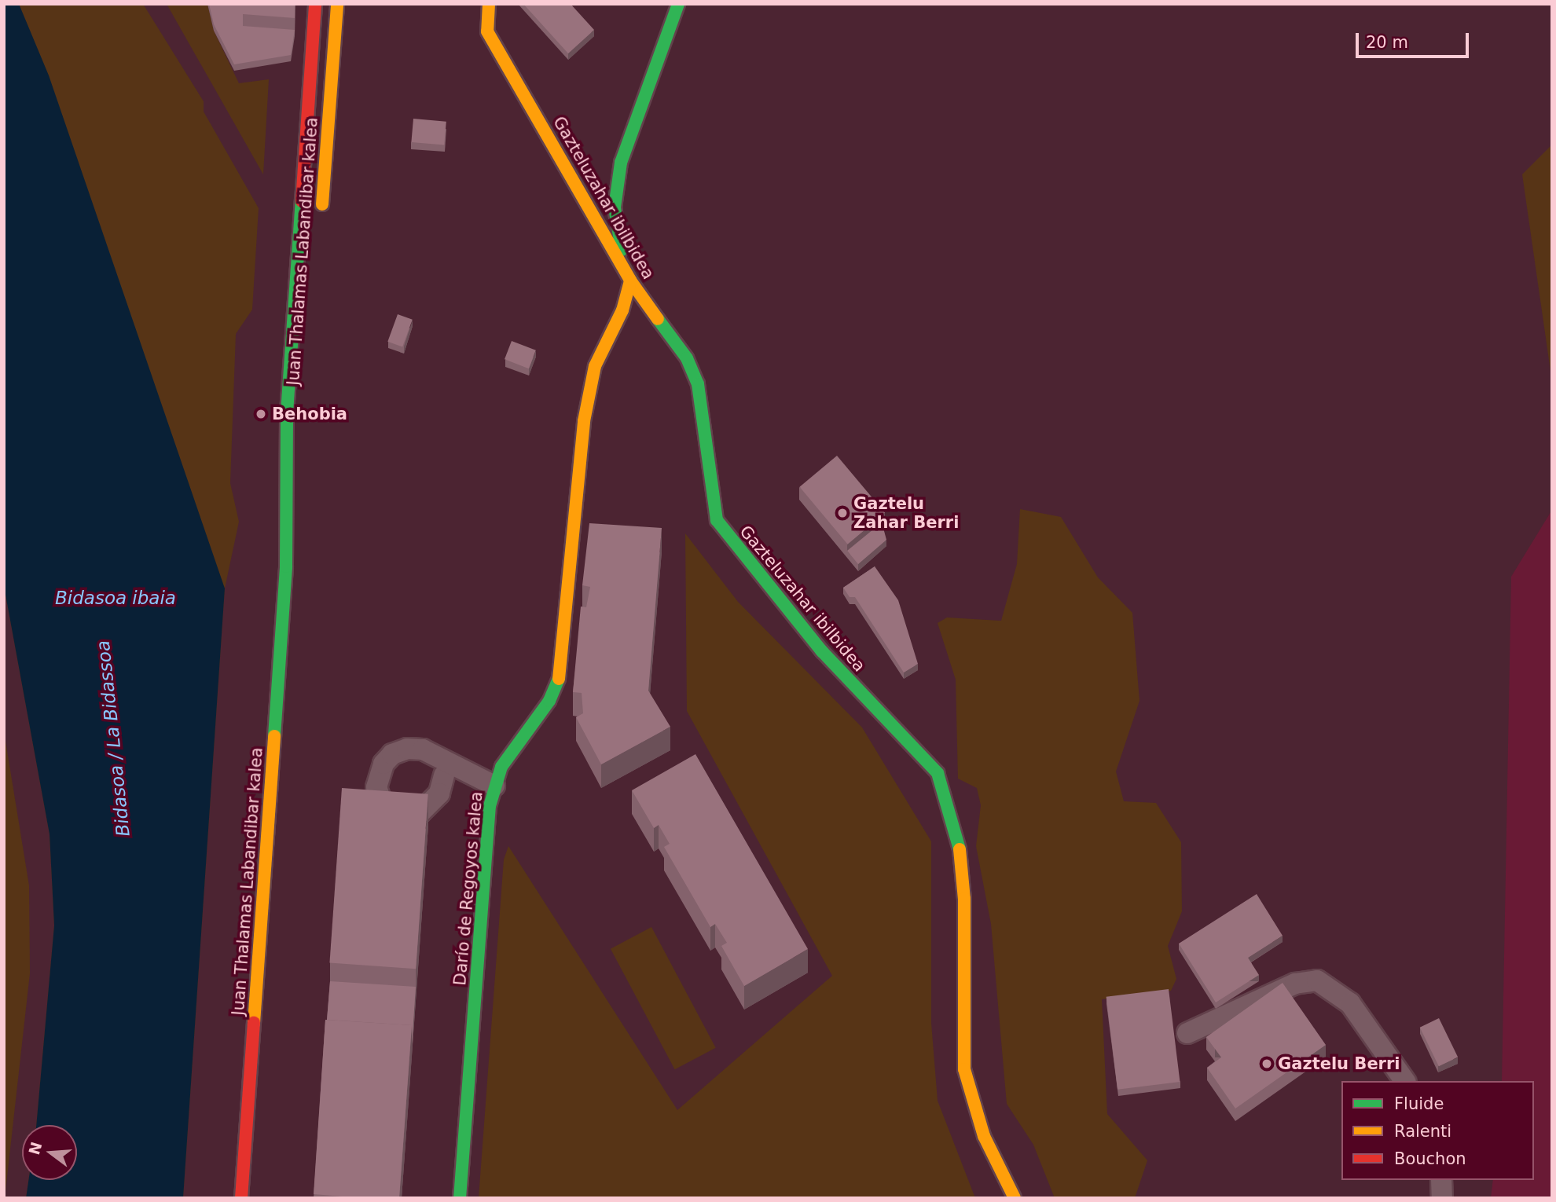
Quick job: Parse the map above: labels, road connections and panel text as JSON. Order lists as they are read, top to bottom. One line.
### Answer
{"streets":{"street":["Gazteluzahar ibilbidea","Juan Thalamas Labandibar kalea","Darío de Regoyos kalea"]},"crossings":[["Gazteluzahar ibilbidea","Darío de Regoyos kalea"]],"water":["Bidasoa ibaia","Bidasoa / La Bidassoa"],"places":["Behobia","Gaztelu Zahar Berri","Gaztelu Berri"],"legend":["Fluide","Ralenti","Bouchon"],"scale_bar":"20 m","north":"left"}
